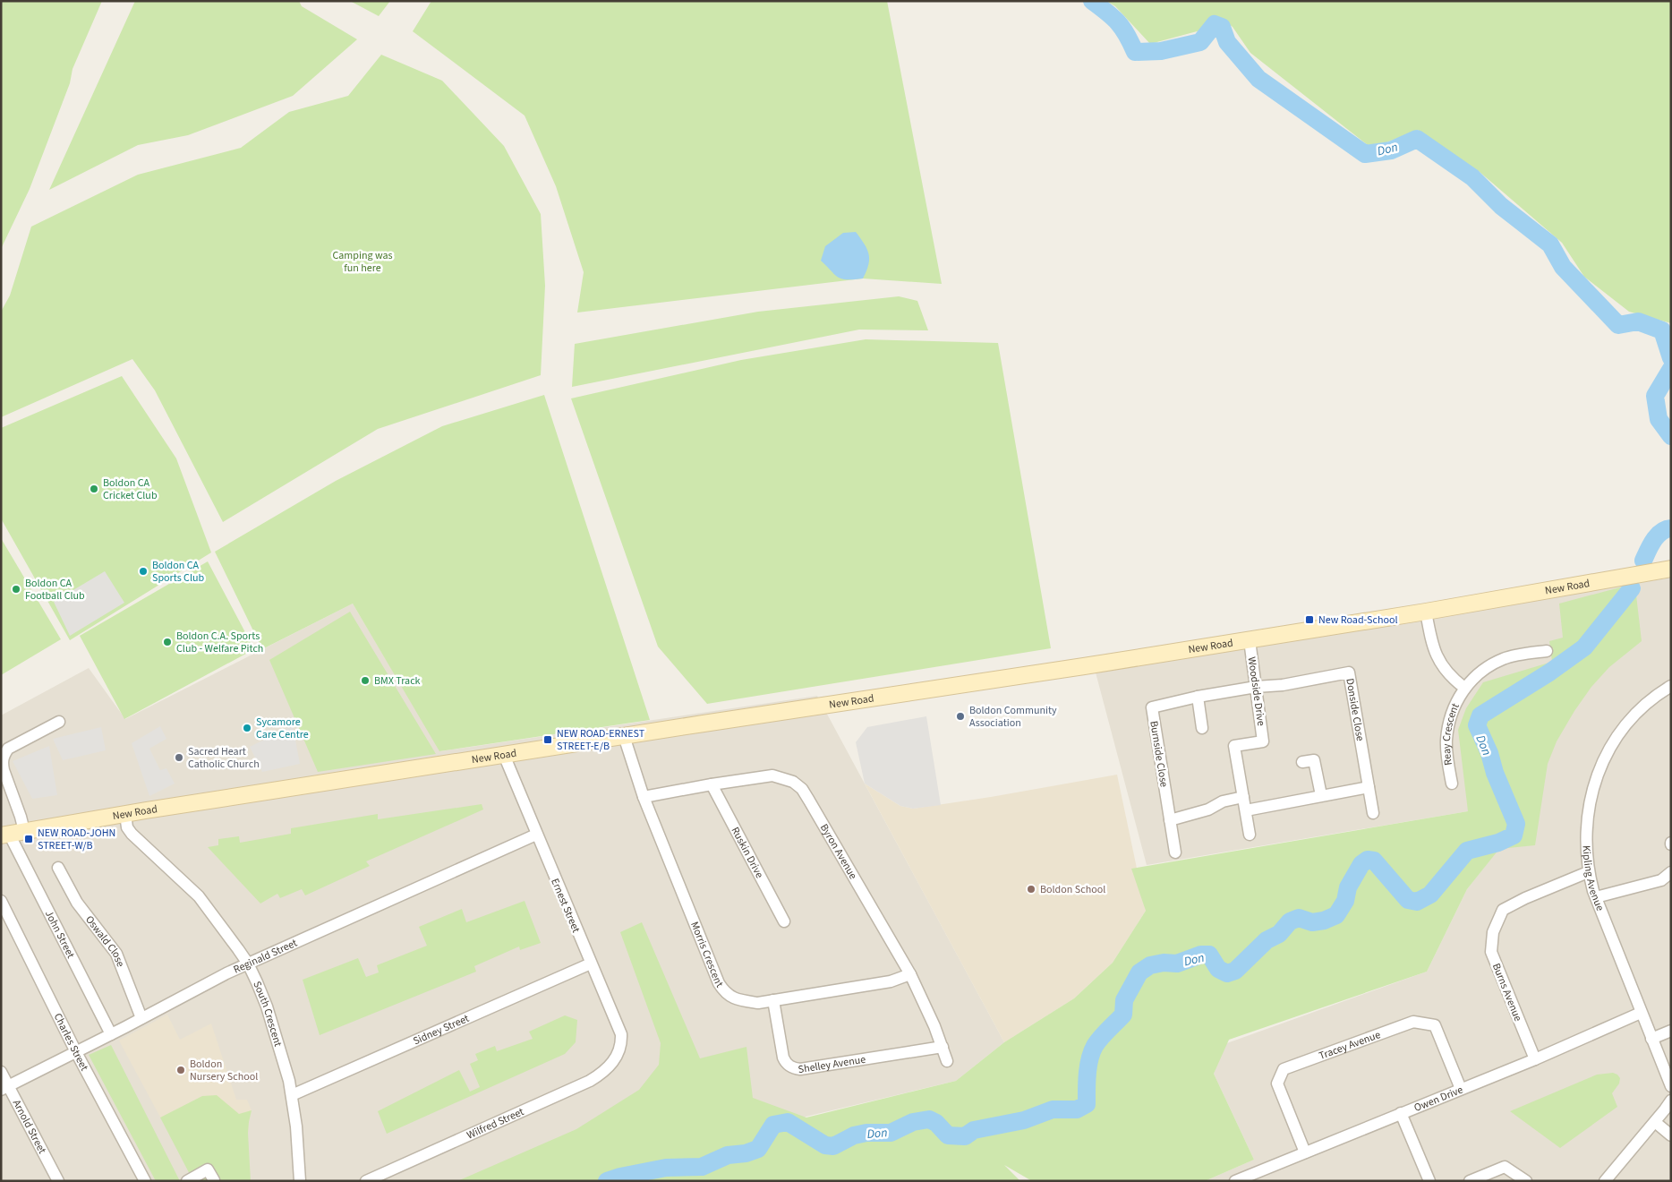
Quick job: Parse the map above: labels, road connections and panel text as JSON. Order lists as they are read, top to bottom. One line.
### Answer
{"streets":{"main road":["New Road"],"street":["Woodside Drive","Donside Close","Reay Crescent","Burnside Close","Byron Avenue","Ruskin Drive","Kipling Avenue","Ernest Street","John Street","Oswald Close","Morris Crescent","Reginald Street","Burns Avenue","South Crescent","Sidney Street","Charles Street","Tracey Avenue","Shelley Avenue","Owen Drive","Wilfred Street","Arnold Street"]},"crossings":[["New Road","Woodside Drive"],["New Road","Ernest Street"],["New Road","John Street"],["New Road","Morris Crescent"],["New Road","South Crescent"],["Woodside Drive","Donside Close"],["Woodside Drive","Burnside Close"],["Donside Close","Burnside Close"],["Byron Avenue","Ruskin Drive"],["Byron Avenue","Morris Crescent"],["Byron Avenue","Shelley Avenue"],["Kipling Avenue","Burns Avenue"],["Kipling Avenue","Owen Drive"],["Ernest Street","Reginald Street"],["Ernest Street","Sidney Street"],["Ernest Street","Wilfred Street"],["John Street","Reginald Street"],["Oswald Close","Reginald Street"],["Morris Crescent","Shelley Avenue"],["Reginald Street","South Crescent"],["Reginald Street","Charles Street"],["Reginald Street","Arnold Street"],["Burns Avenue","Owen Drive"],["South Crescent","Sidney Street"],["Tracey Avenue","Owen Drive"]],"water":["Don"],"parks":["Camping was fun here"],"places":{"other":["Boldon CA Cricket Club","Boldon CA Sports Club","Boldon CA Football Club","Boldon C.A. Sports Club - Welfare Pitch","BMX Track","Boldon Community Association","Sycamore Care Centre","Sacred Heart Catholic Church","Boldon School","Boldon Nursery School"],"transit":["New Road-School","NEW ROAD-ERNEST STREET-E/B","NEW ROAD-JOHN STREET-W/B"]}}
